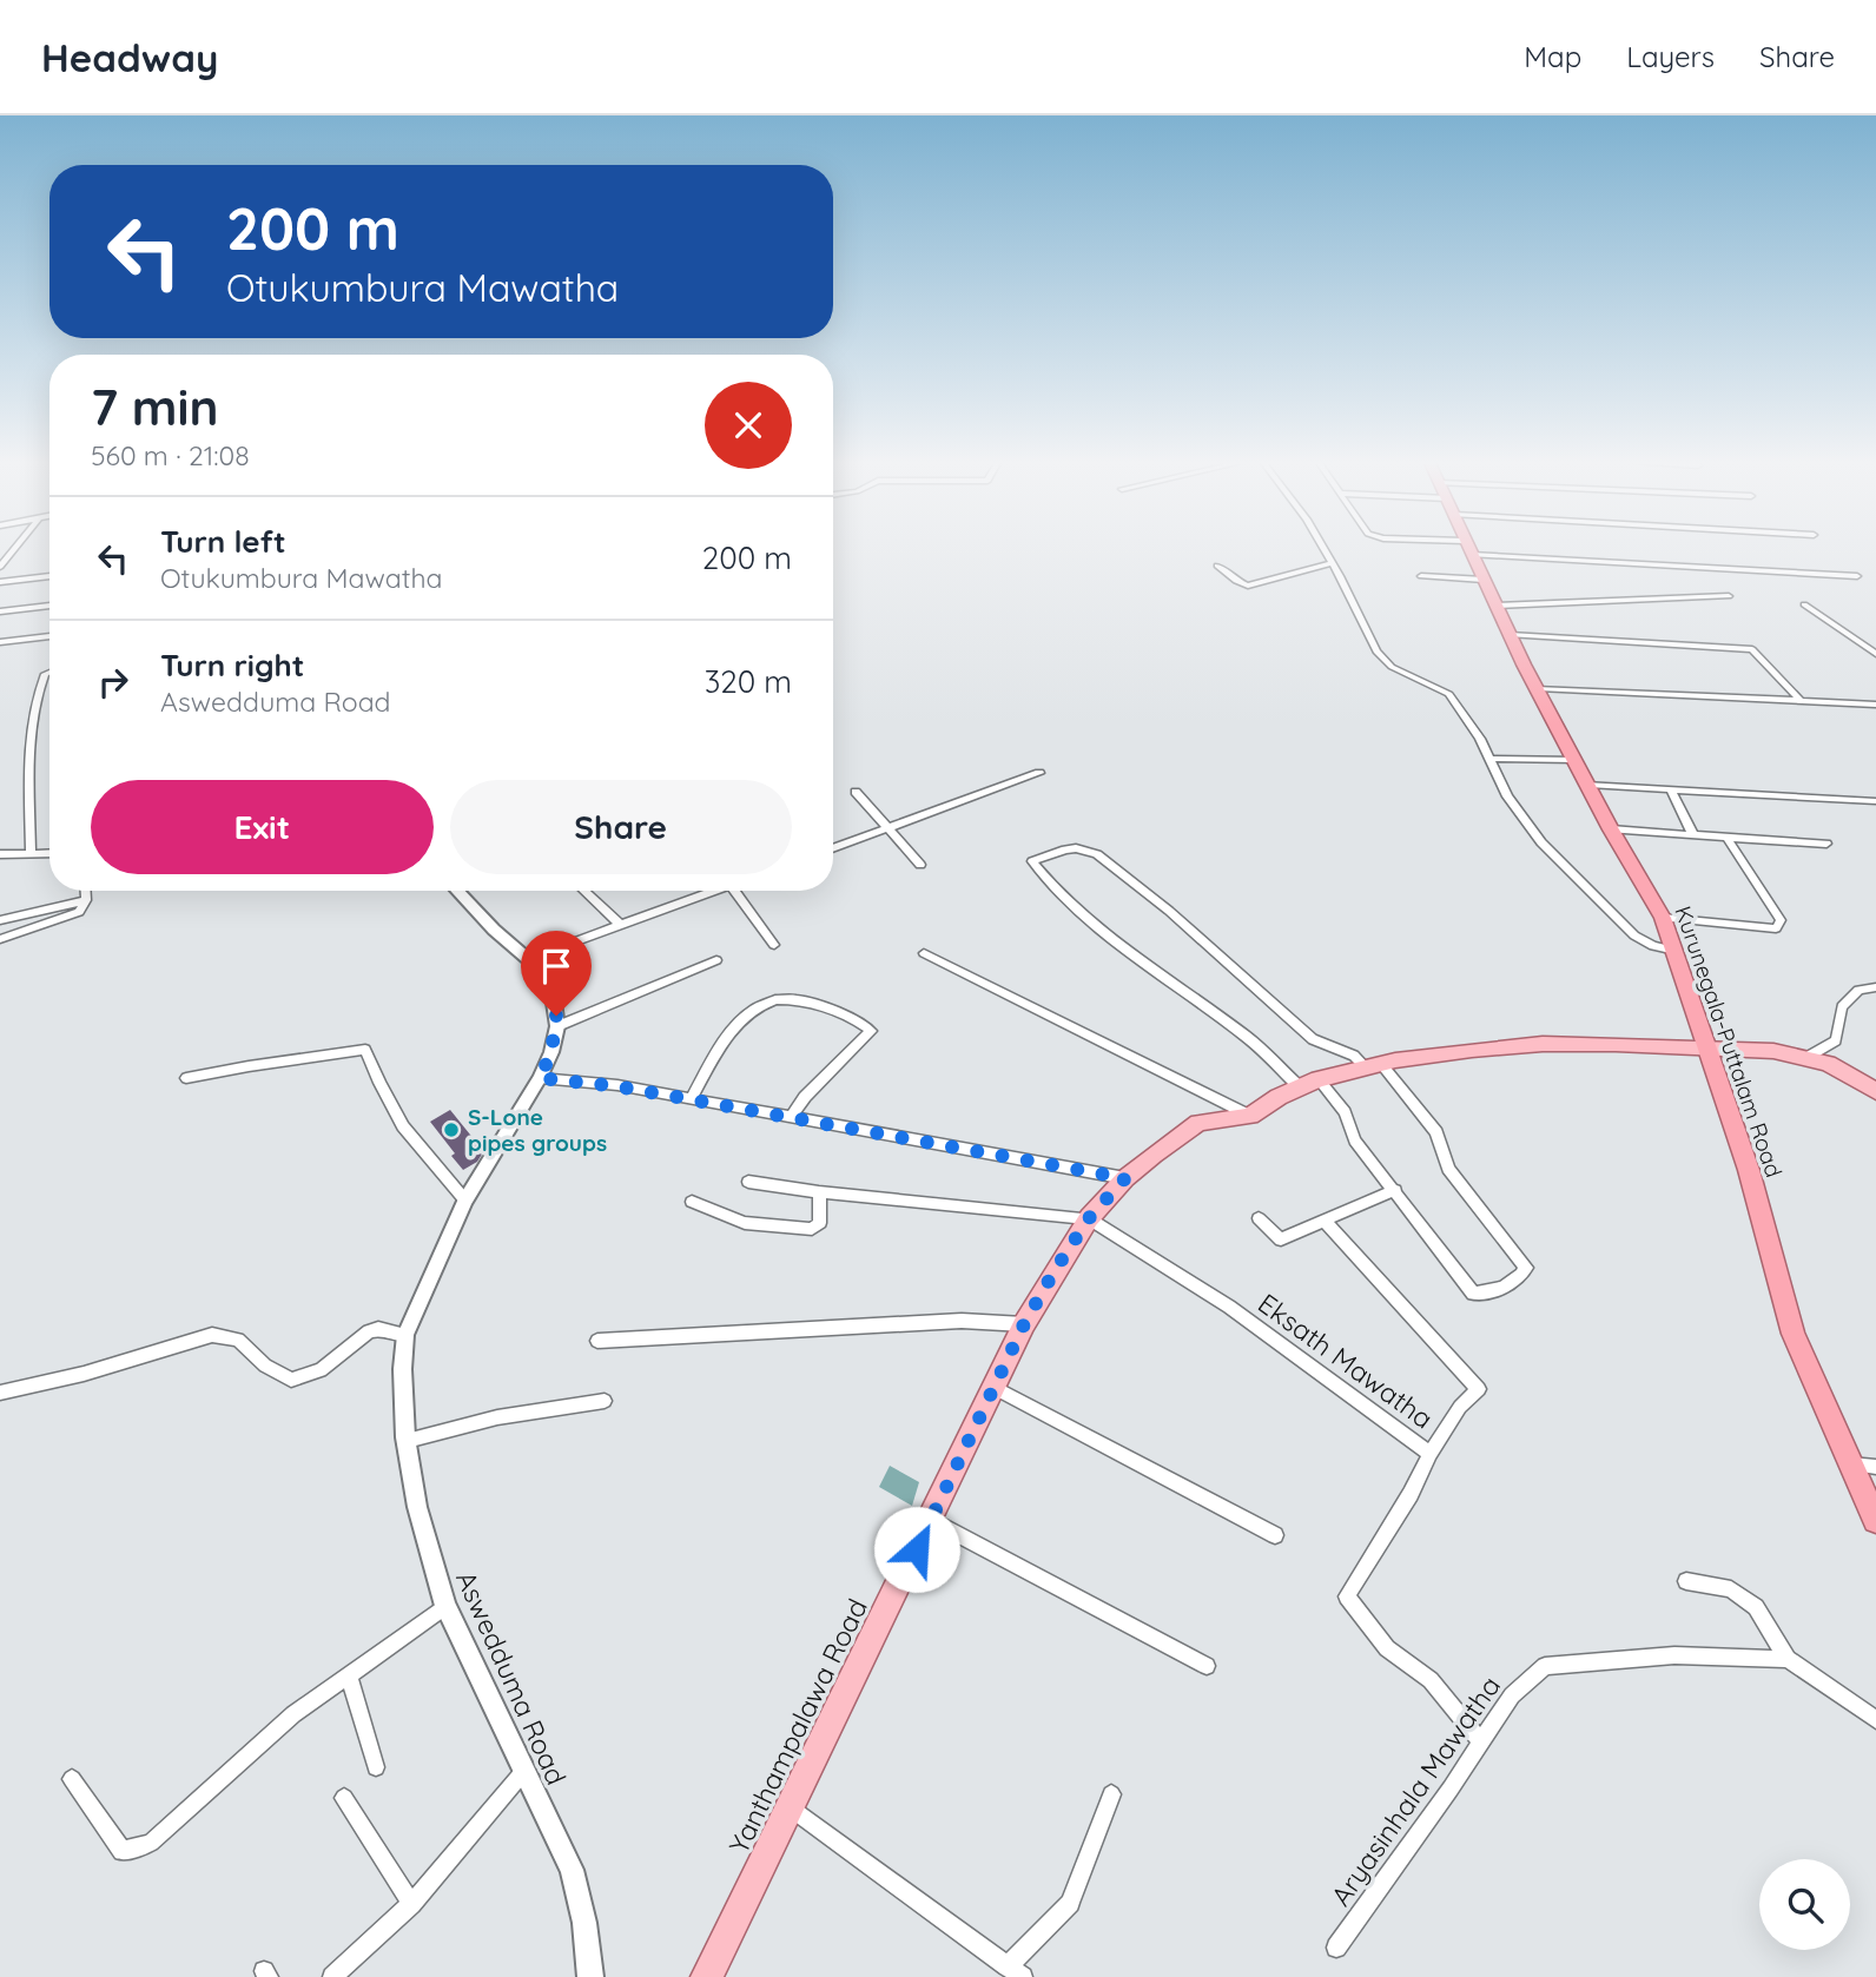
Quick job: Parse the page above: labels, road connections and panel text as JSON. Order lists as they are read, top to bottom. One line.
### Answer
{"streets":{"highway":["Kurunegala-Puttalam Road"],"main road":["Yanthampalawa Road"],"street":["Eksath Mawatha","Aswedduma Road","Aryasinhala Mawatha"]},"crossings":[["Kurunegala-Puttalam Road","Yanthampalawa Road"],["Eksath Mawatha","Yanthampalawa Road"],["Eksath Mawatha","Aryasinhala Mawatha"]],"places":["S-Lone pipes groups"],"page":{"header":"Headway","nav":["Map","Layers","Share"],"turn":["200 m","Otukumbura Mawatha"],"heading":["7 min","560 m · 21:08"],"list":[{"name":"Turn left","note":"Otukumbura Mawatha","value":"200 m"},{"name":"Turn right","note":"Aswedduma Road","value":"320 m"}],"buttons":["Exit","Share"]}}
